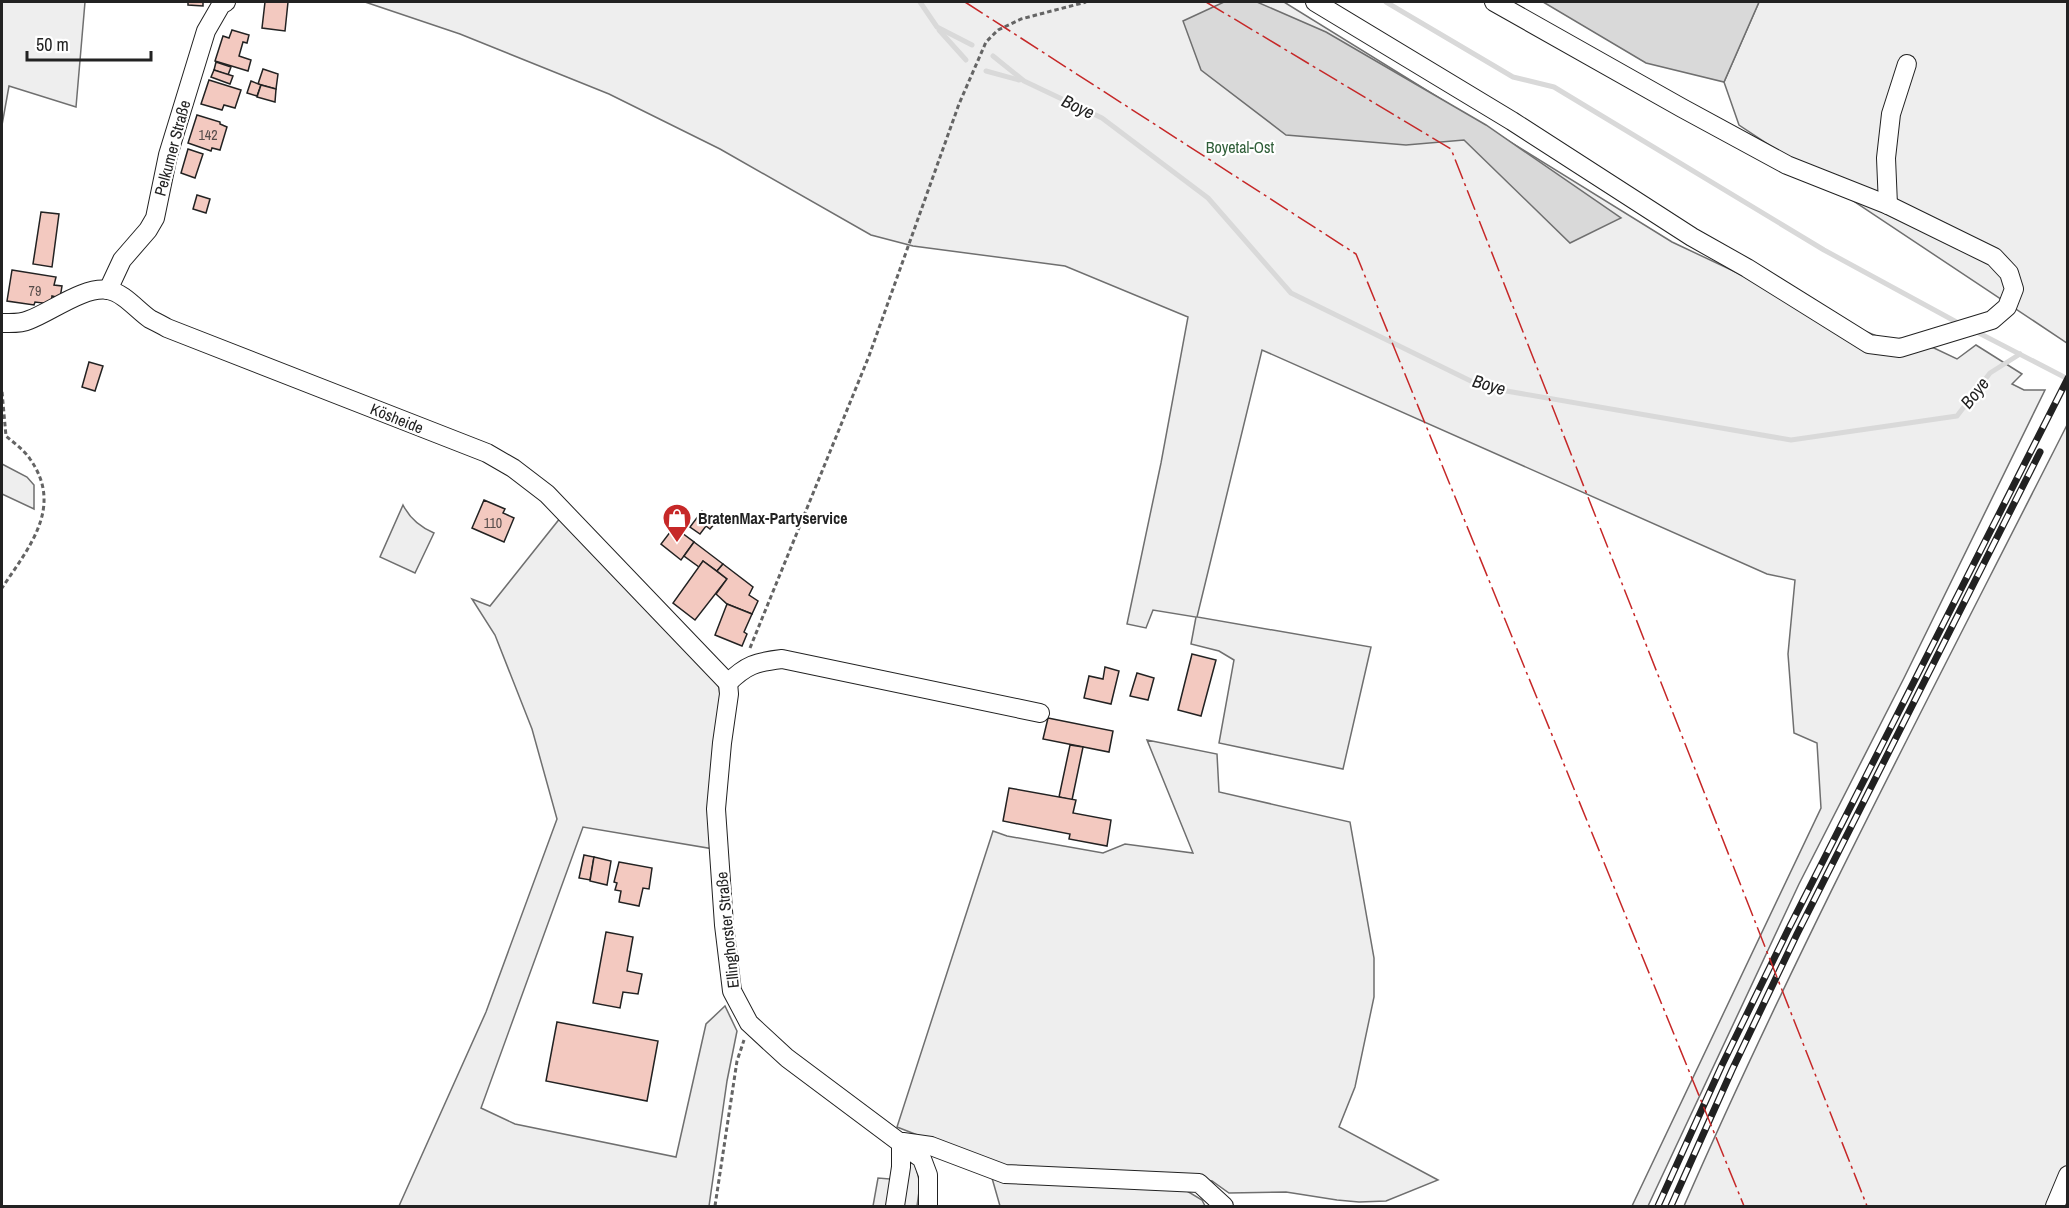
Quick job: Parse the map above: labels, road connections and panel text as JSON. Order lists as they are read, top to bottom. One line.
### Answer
{"streets":{"street":["Pelkumer Straße","Kösheide","Ellinghorster Straße"]},"crossings":[["Pelkumer Straße","Kösheide"],["Kösheide","Ellinghorster Straße"]],"water":["Boye"],"parks":["Boyetal-Ost"],"places":{"shop":["BratenMax-Partyservice"]},"house_numbers":["142","79","110"],"scale_bar":"50 m"}
